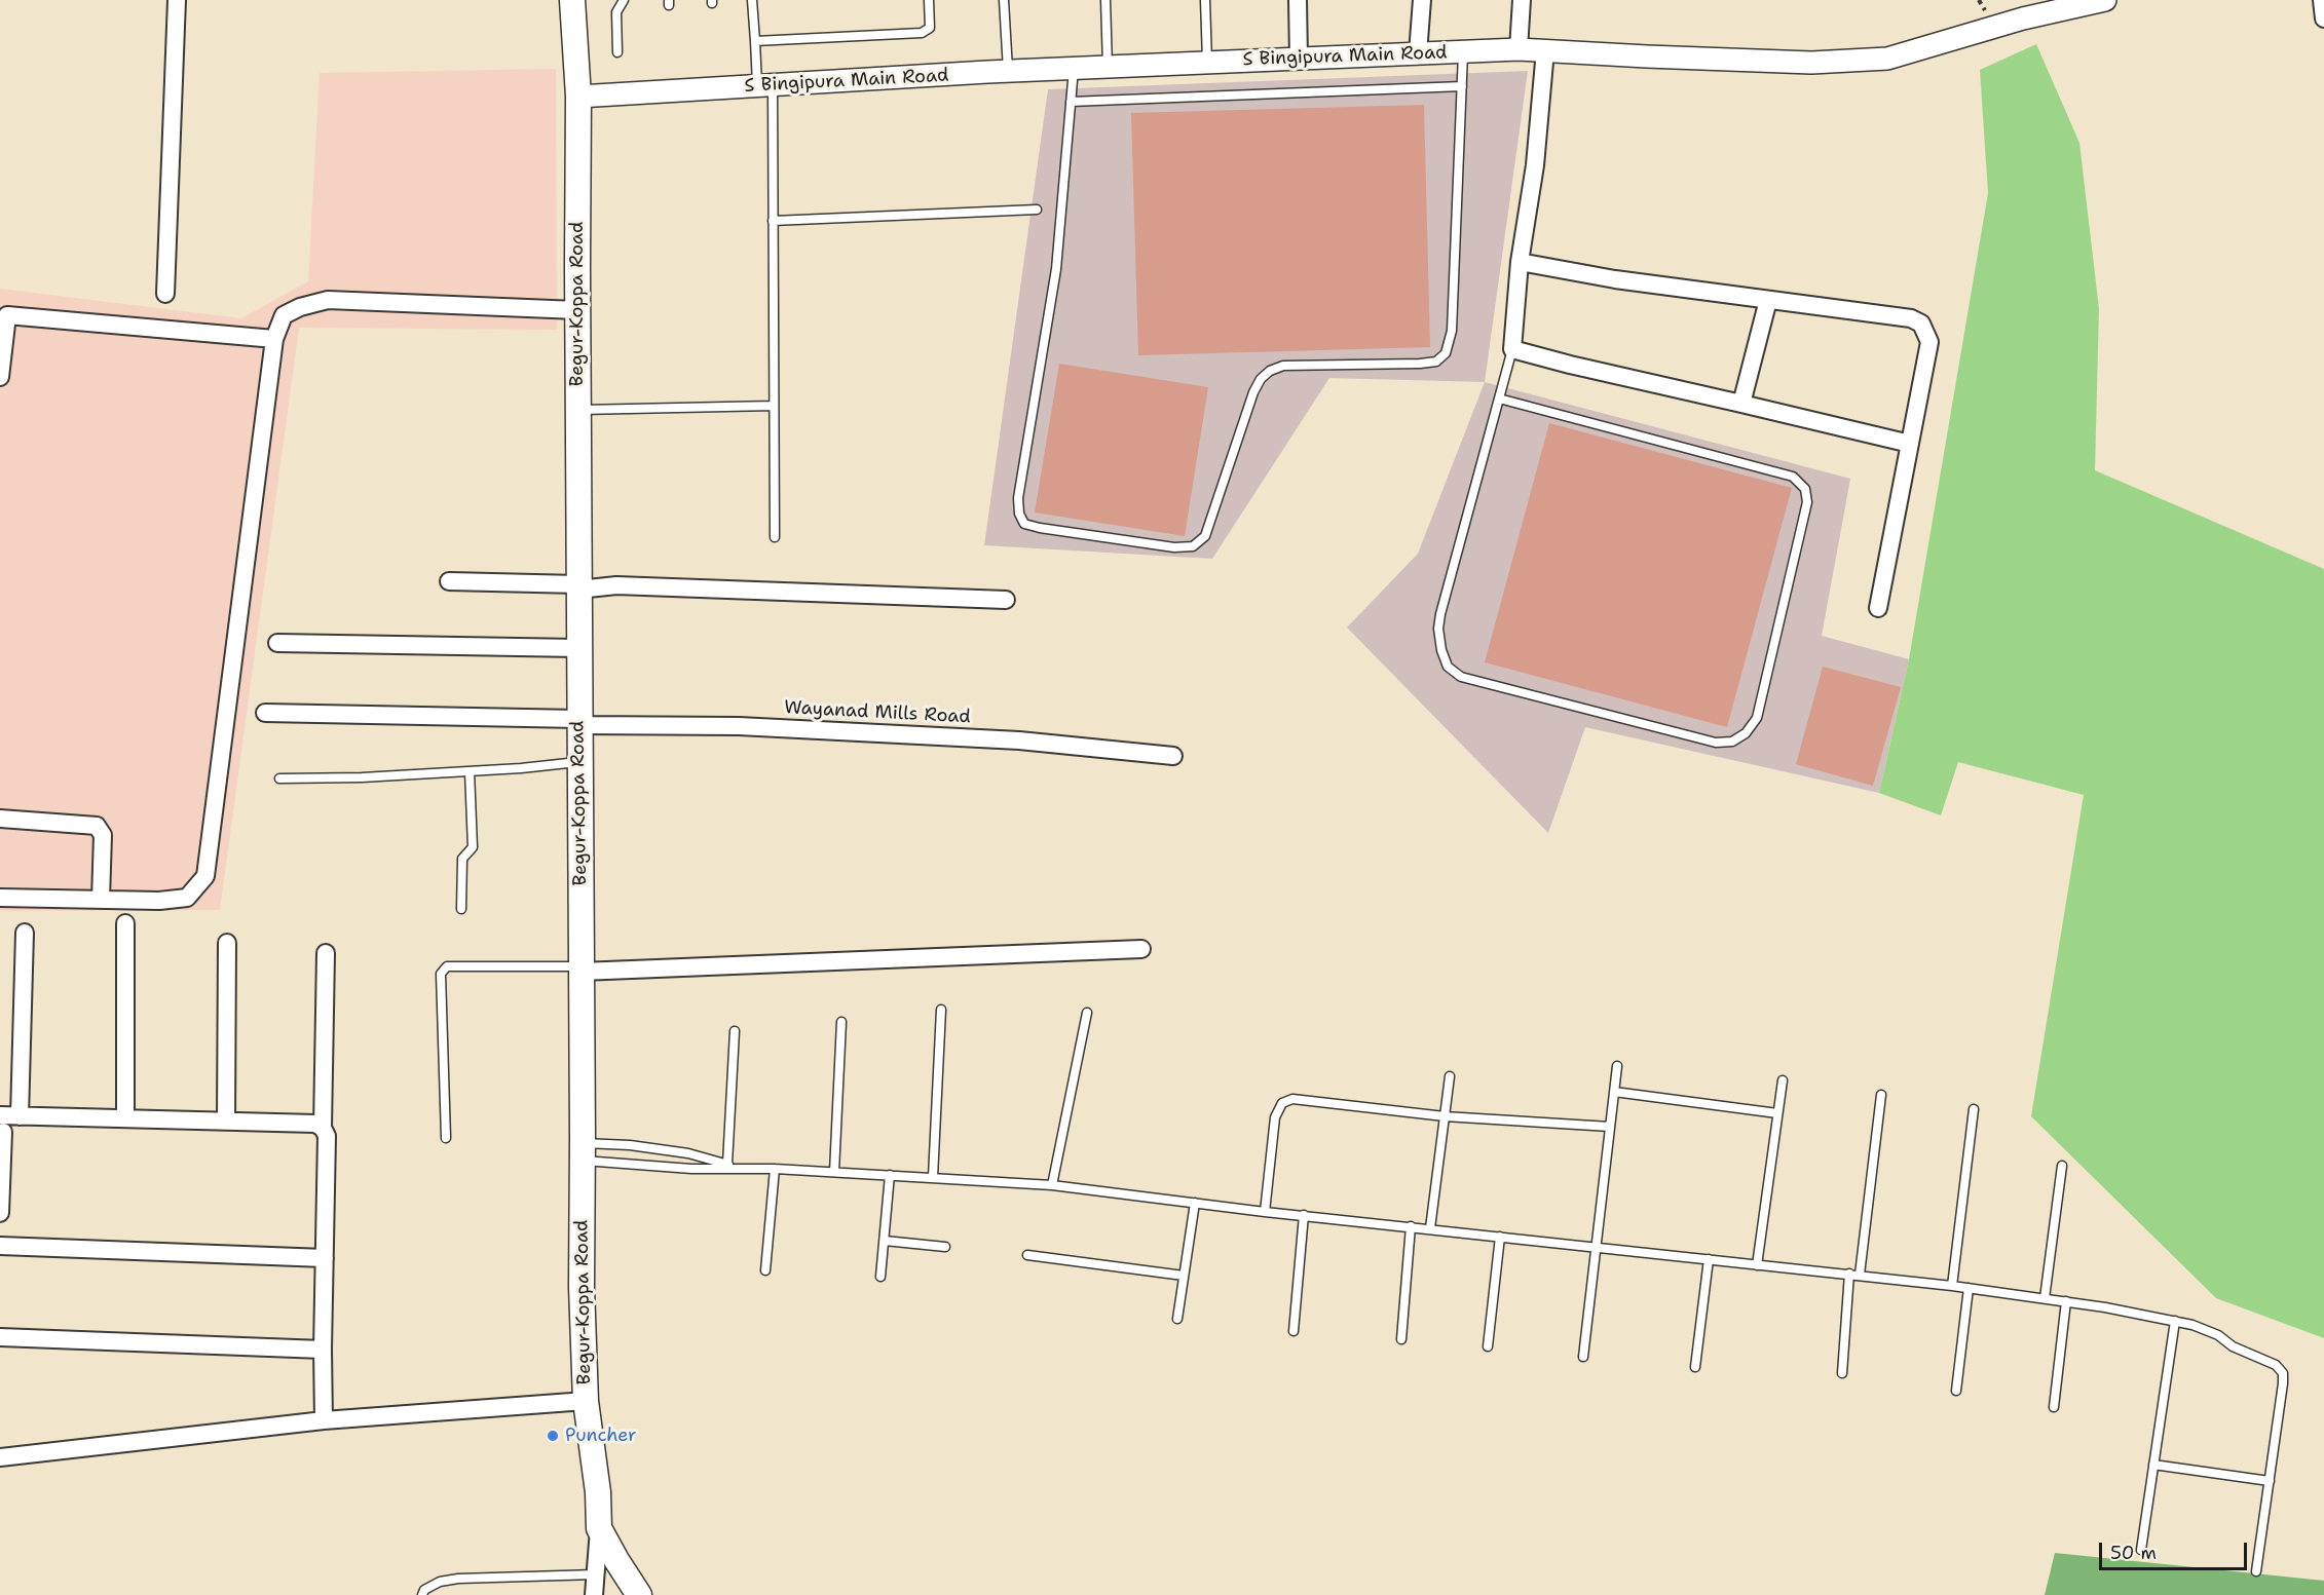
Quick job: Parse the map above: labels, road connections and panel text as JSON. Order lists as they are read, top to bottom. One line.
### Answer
{"streets":{"main road":["Begur-Koppa Road"],"street":["S Bingipura Main Road","Wayanad Mills Road"]},"crossings":[["S Bingipura Main Road","Begur-Koppa Road"],["Begur-Koppa Road","Wayanad Mills Road"]],"places":["Puncher"],"scale_bar":"50 m"}
